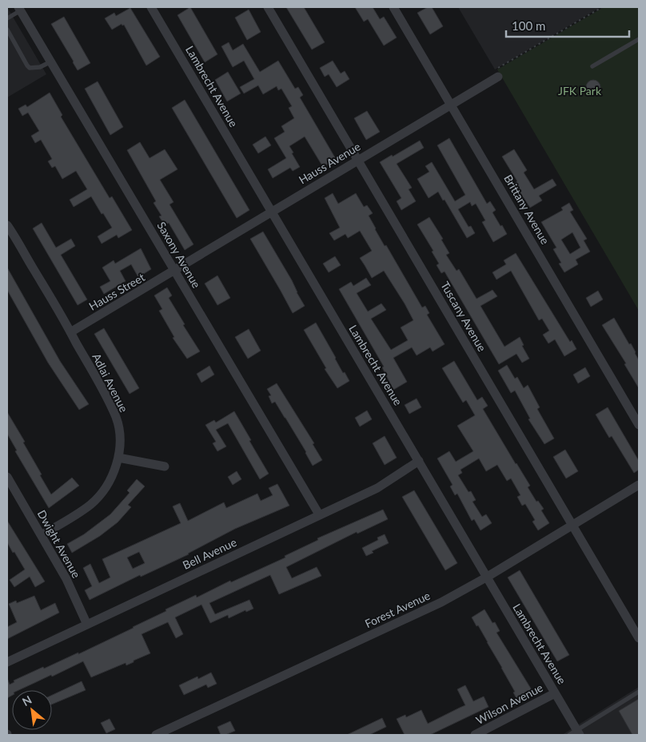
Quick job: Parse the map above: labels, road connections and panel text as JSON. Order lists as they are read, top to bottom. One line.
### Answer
{"streets":{"street":["Lambrecht Avenue","Hauss Avenue","Brittany Avenue","Saxony Avenue","Hauss Street","Tuscany Avenue","Adlai Avenue","Dwight Avenue","Bell Avenue","Forest Avenue","Wilson Avenue"]},"crossings":[["Lambrecht Avenue","Hauss Avenue"],["Lambrecht Avenue","Bell Avenue"],["Lambrecht Avenue","Forest Avenue"],["Lambrecht Avenue","Wilson Avenue"],["Hauss Avenue","Brittany Avenue"],["Hauss Avenue","Saxony Avenue"],["Hauss Avenue","Hauss Street"],["Hauss Avenue","Tuscany Avenue"],["Saxony Avenue","Hauss Street"],["Saxony Avenue","Bell Avenue"],["Hauss Street","Adlai Avenue"],["Tuscany Avenue","Forest Avenue"],["Adlai Avenue","Dwight Avenue"],["Dwight Avenue","Bell Avenue"]],"parks":["JFK Park"],"scale_bar":"100 m","north":"top left"}
